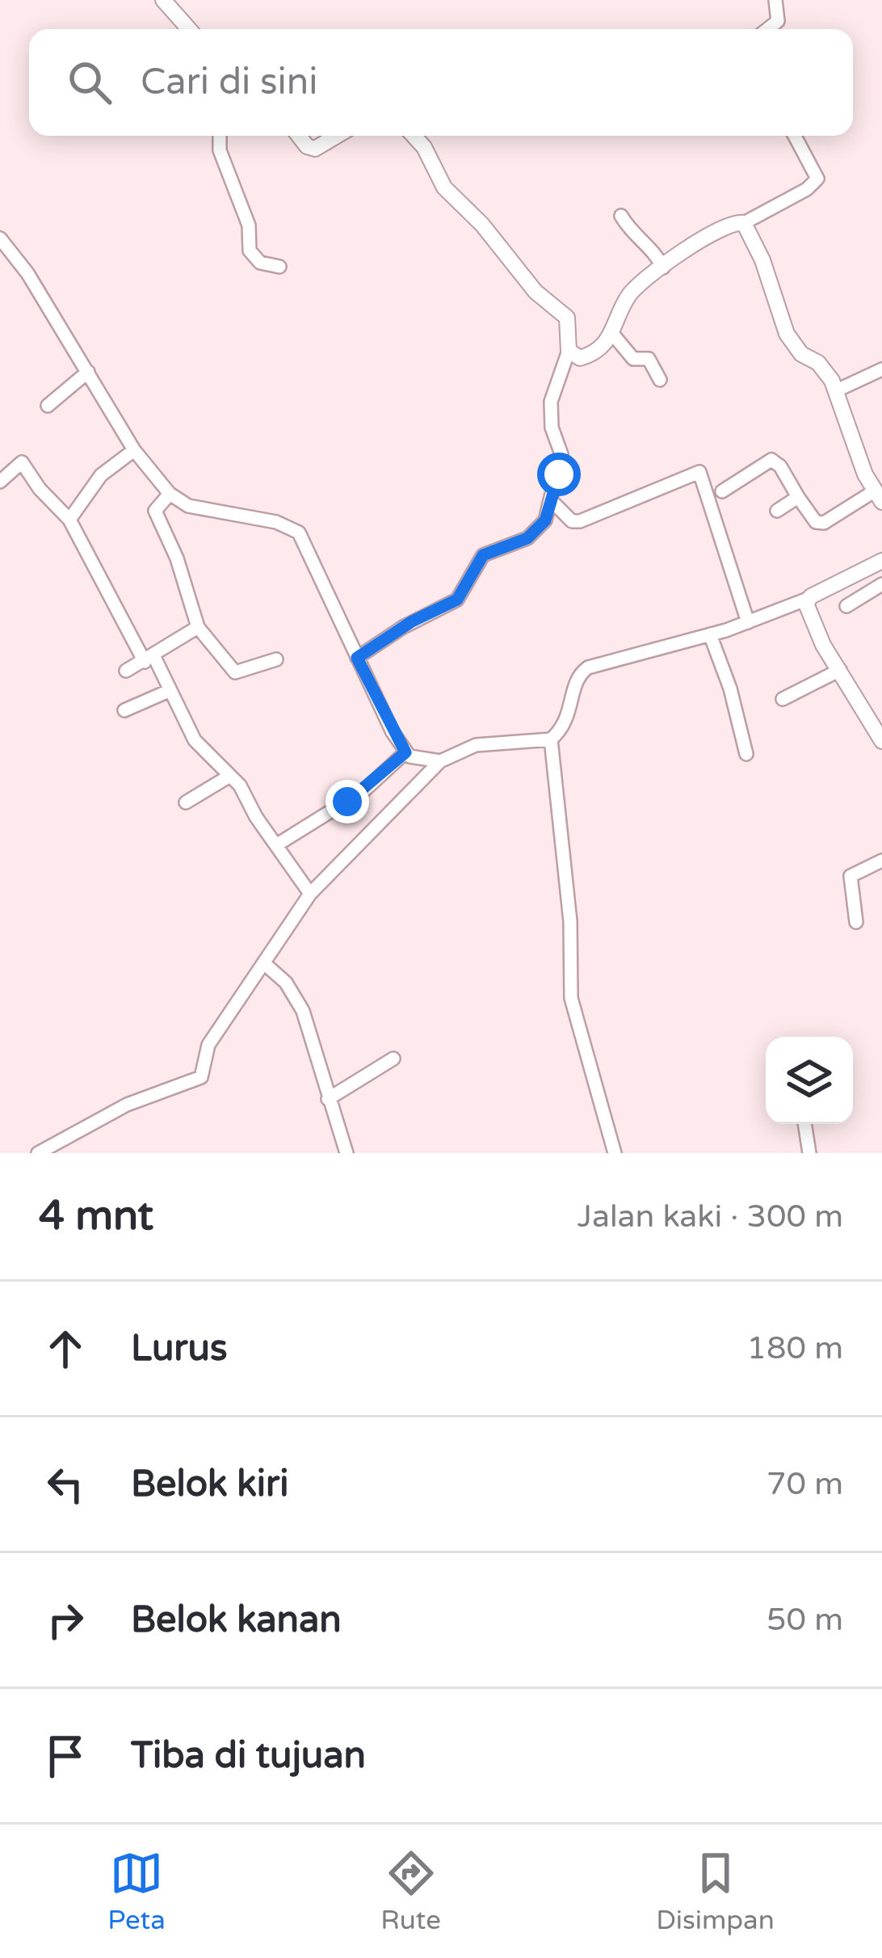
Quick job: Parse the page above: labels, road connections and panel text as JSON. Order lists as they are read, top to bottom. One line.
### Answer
{"page":{"search":"Cari di sini","heading":["4 mnt","Jalan kaki · 300 m"],"list":[["Lurus","180 m"],["Belok kiri","70 m"],["Belok kanan","50 m"],"Tiba di tujuan"],"nav":["Peta","Rute","Disimpan"]}}
